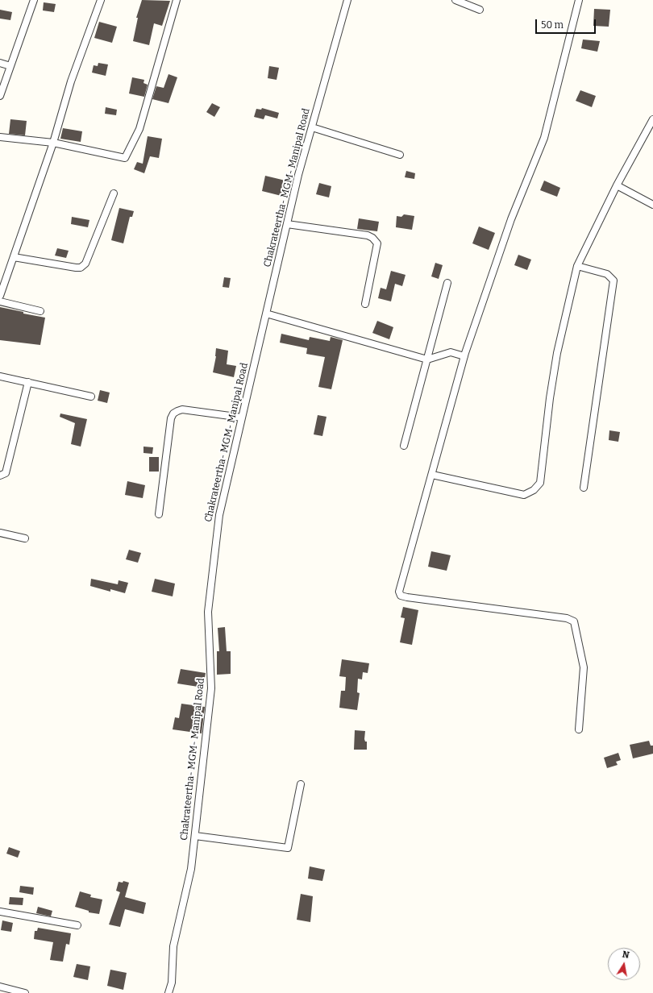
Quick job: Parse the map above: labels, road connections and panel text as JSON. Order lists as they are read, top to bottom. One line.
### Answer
{"streets":{"street":["Chakrateertha- MGM- Manipal Road"]},"scale_bar":"50 m","north":"top"}
